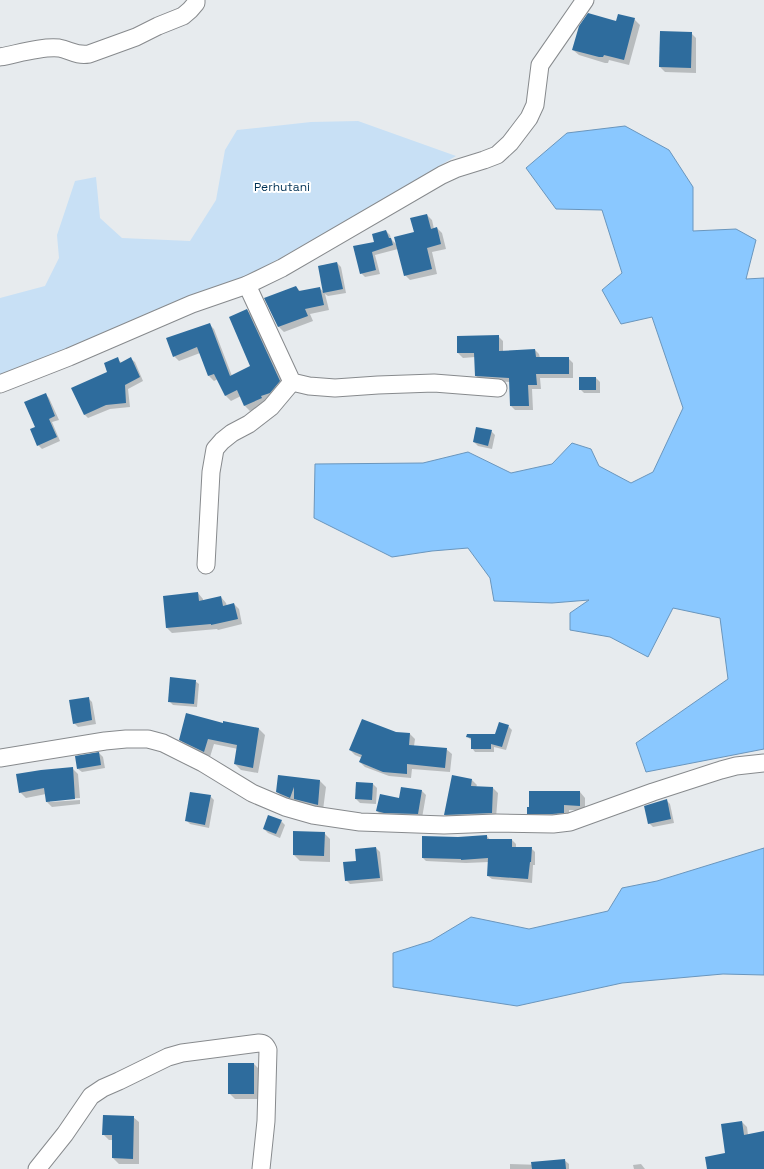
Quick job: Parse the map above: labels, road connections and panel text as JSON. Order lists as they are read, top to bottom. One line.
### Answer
{"parks":["Perhutani"]}
